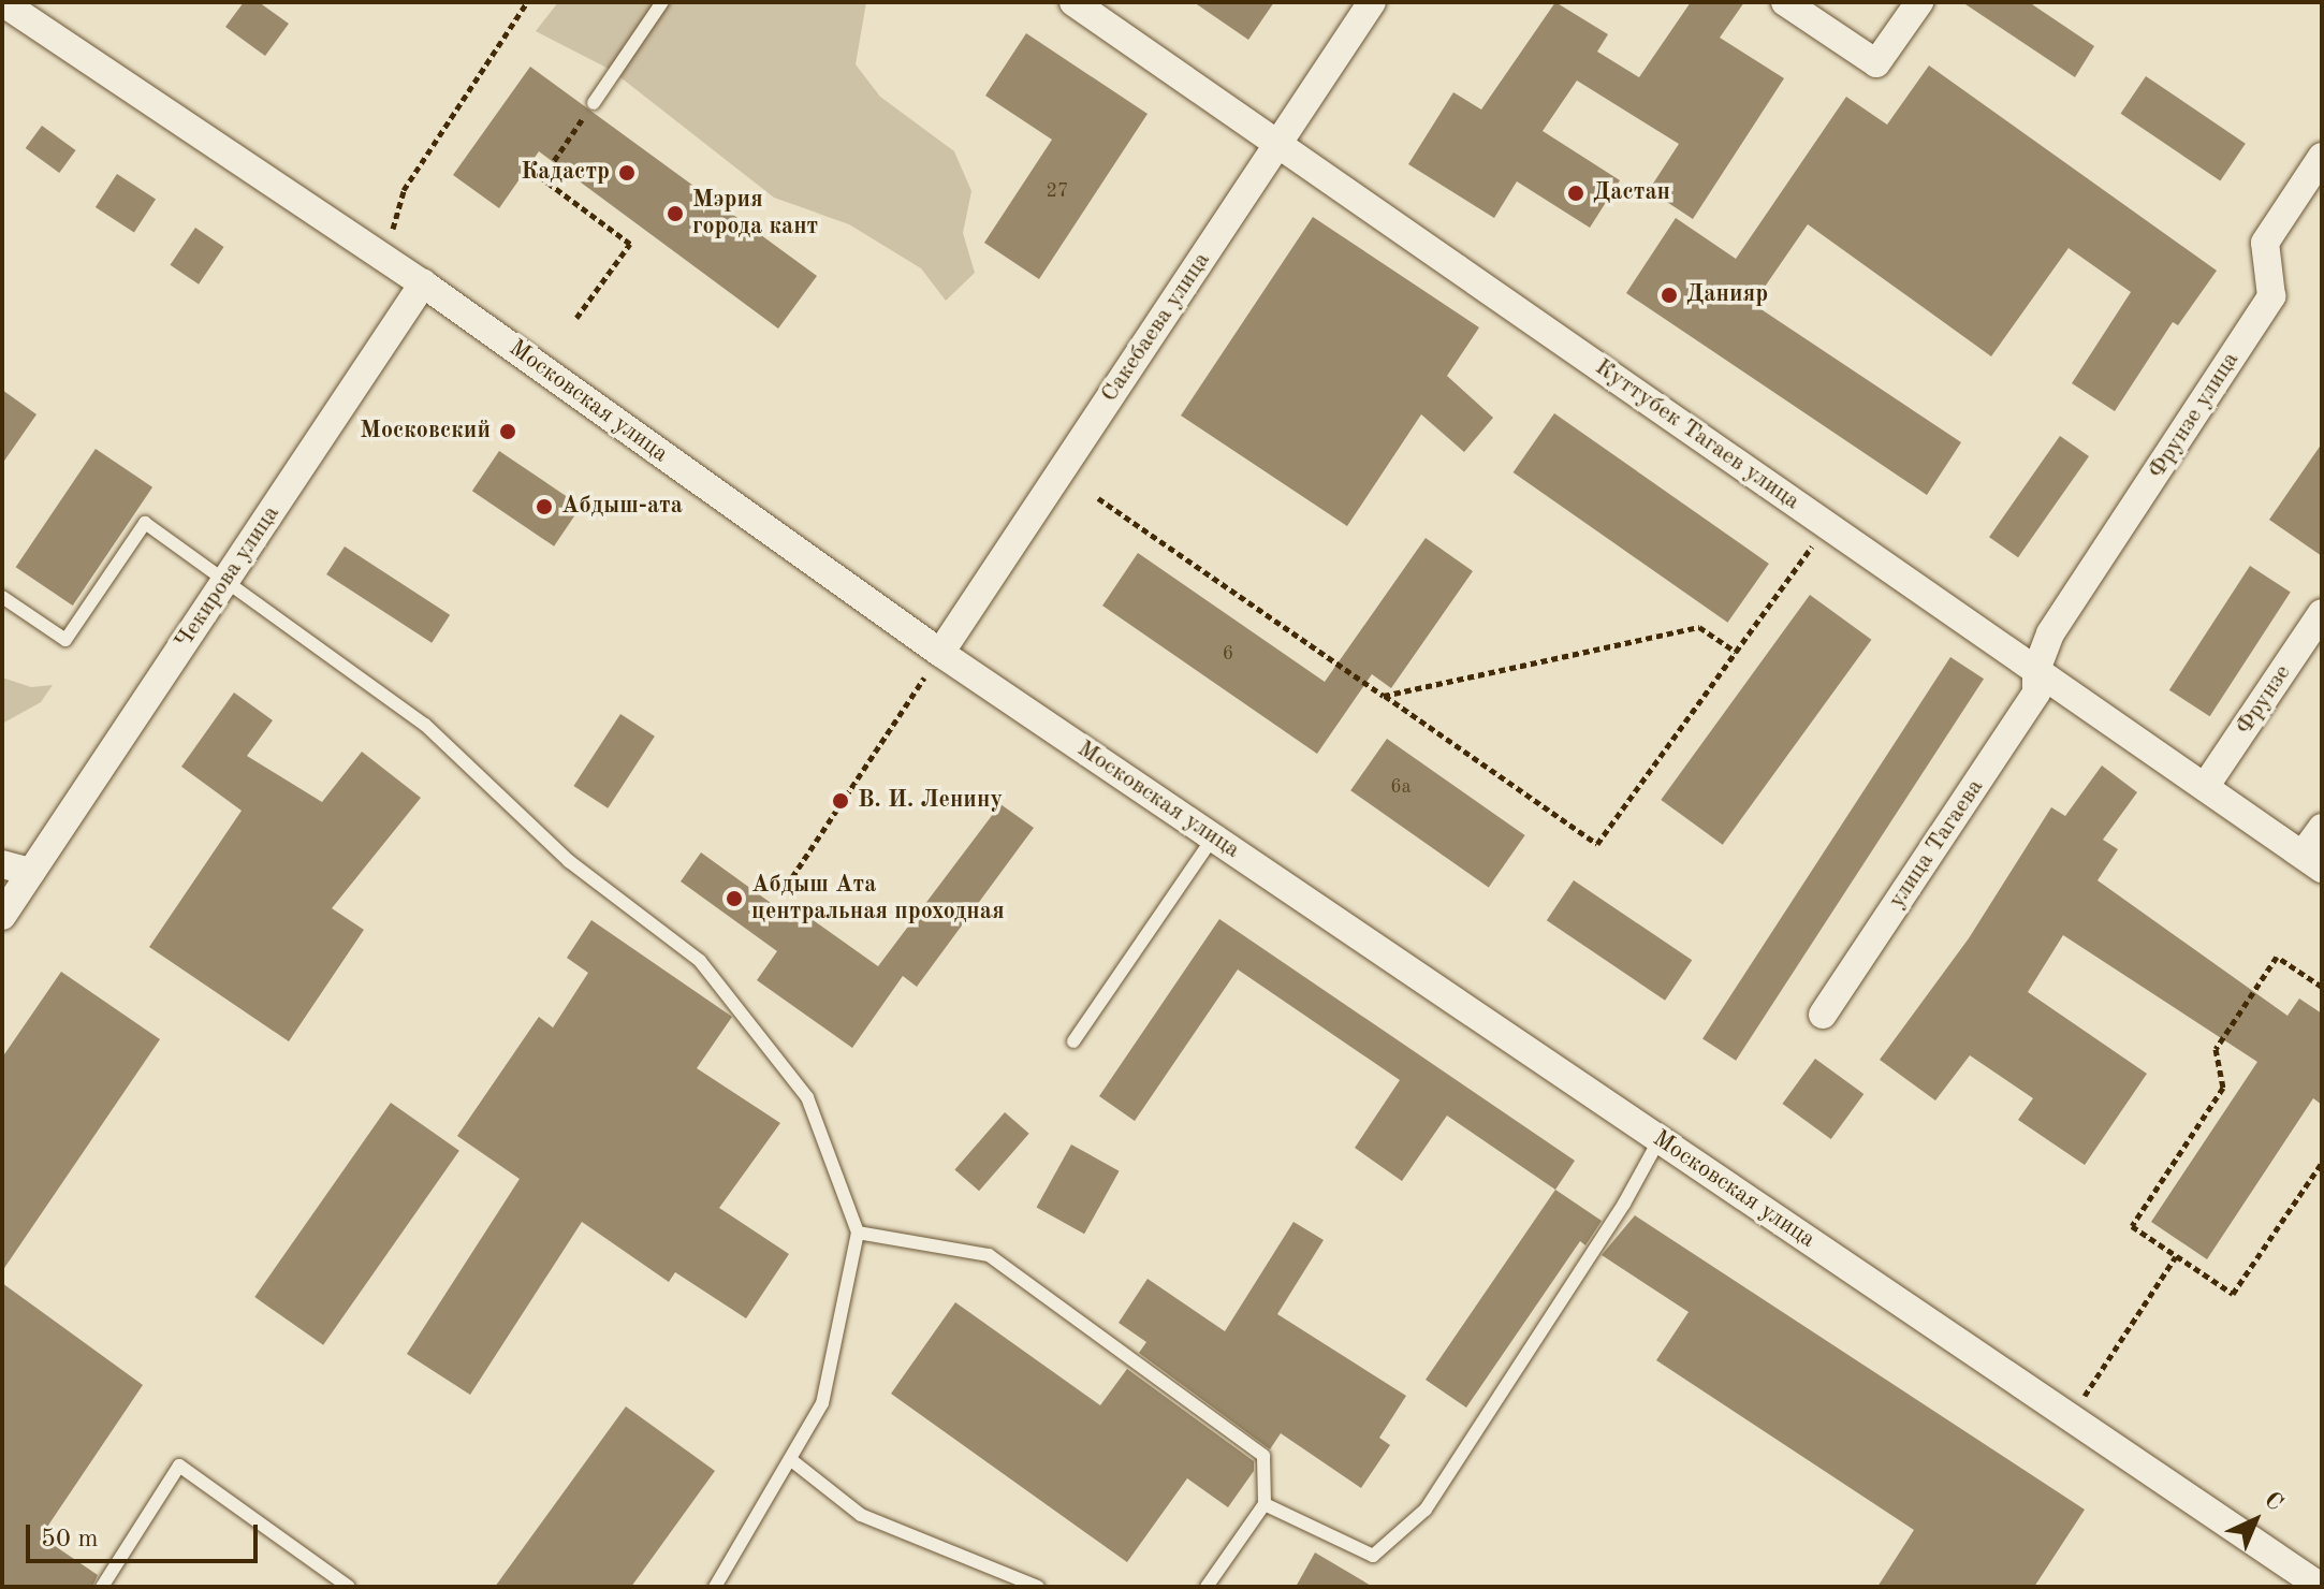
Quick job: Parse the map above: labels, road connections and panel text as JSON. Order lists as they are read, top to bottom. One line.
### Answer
{"streets":{"street":["Сакебаева улица","Московская улица","Фрунзе улица","Куттубек Тагаев улица","Чекирова улица","Фрунзе","улица Тагаева"]},"crossings":[["Сакебаева улица","Московская улица"],["Сакебаева улица","Куттубек Тагаев улица"],["Московская улица","Чекирова улица"],["Фрунзе улица","Куттубек Тагаев улица"],["Фрунзе улица","улица Тагаева"],["Куттубек Тагаев улица","Фрунзе"],["Куттубек Тагаев улица","улица Тагаева"]],"places":["Кадастр","Дастан","Мэрия города кант","Данияр","Московский","Абдыш-ата","В. И. Ленину","Абдыш Ата центральная проходная"],"house_numbers":["27","6","6а"],"scale_bar":"50 m","north":"top right"}
